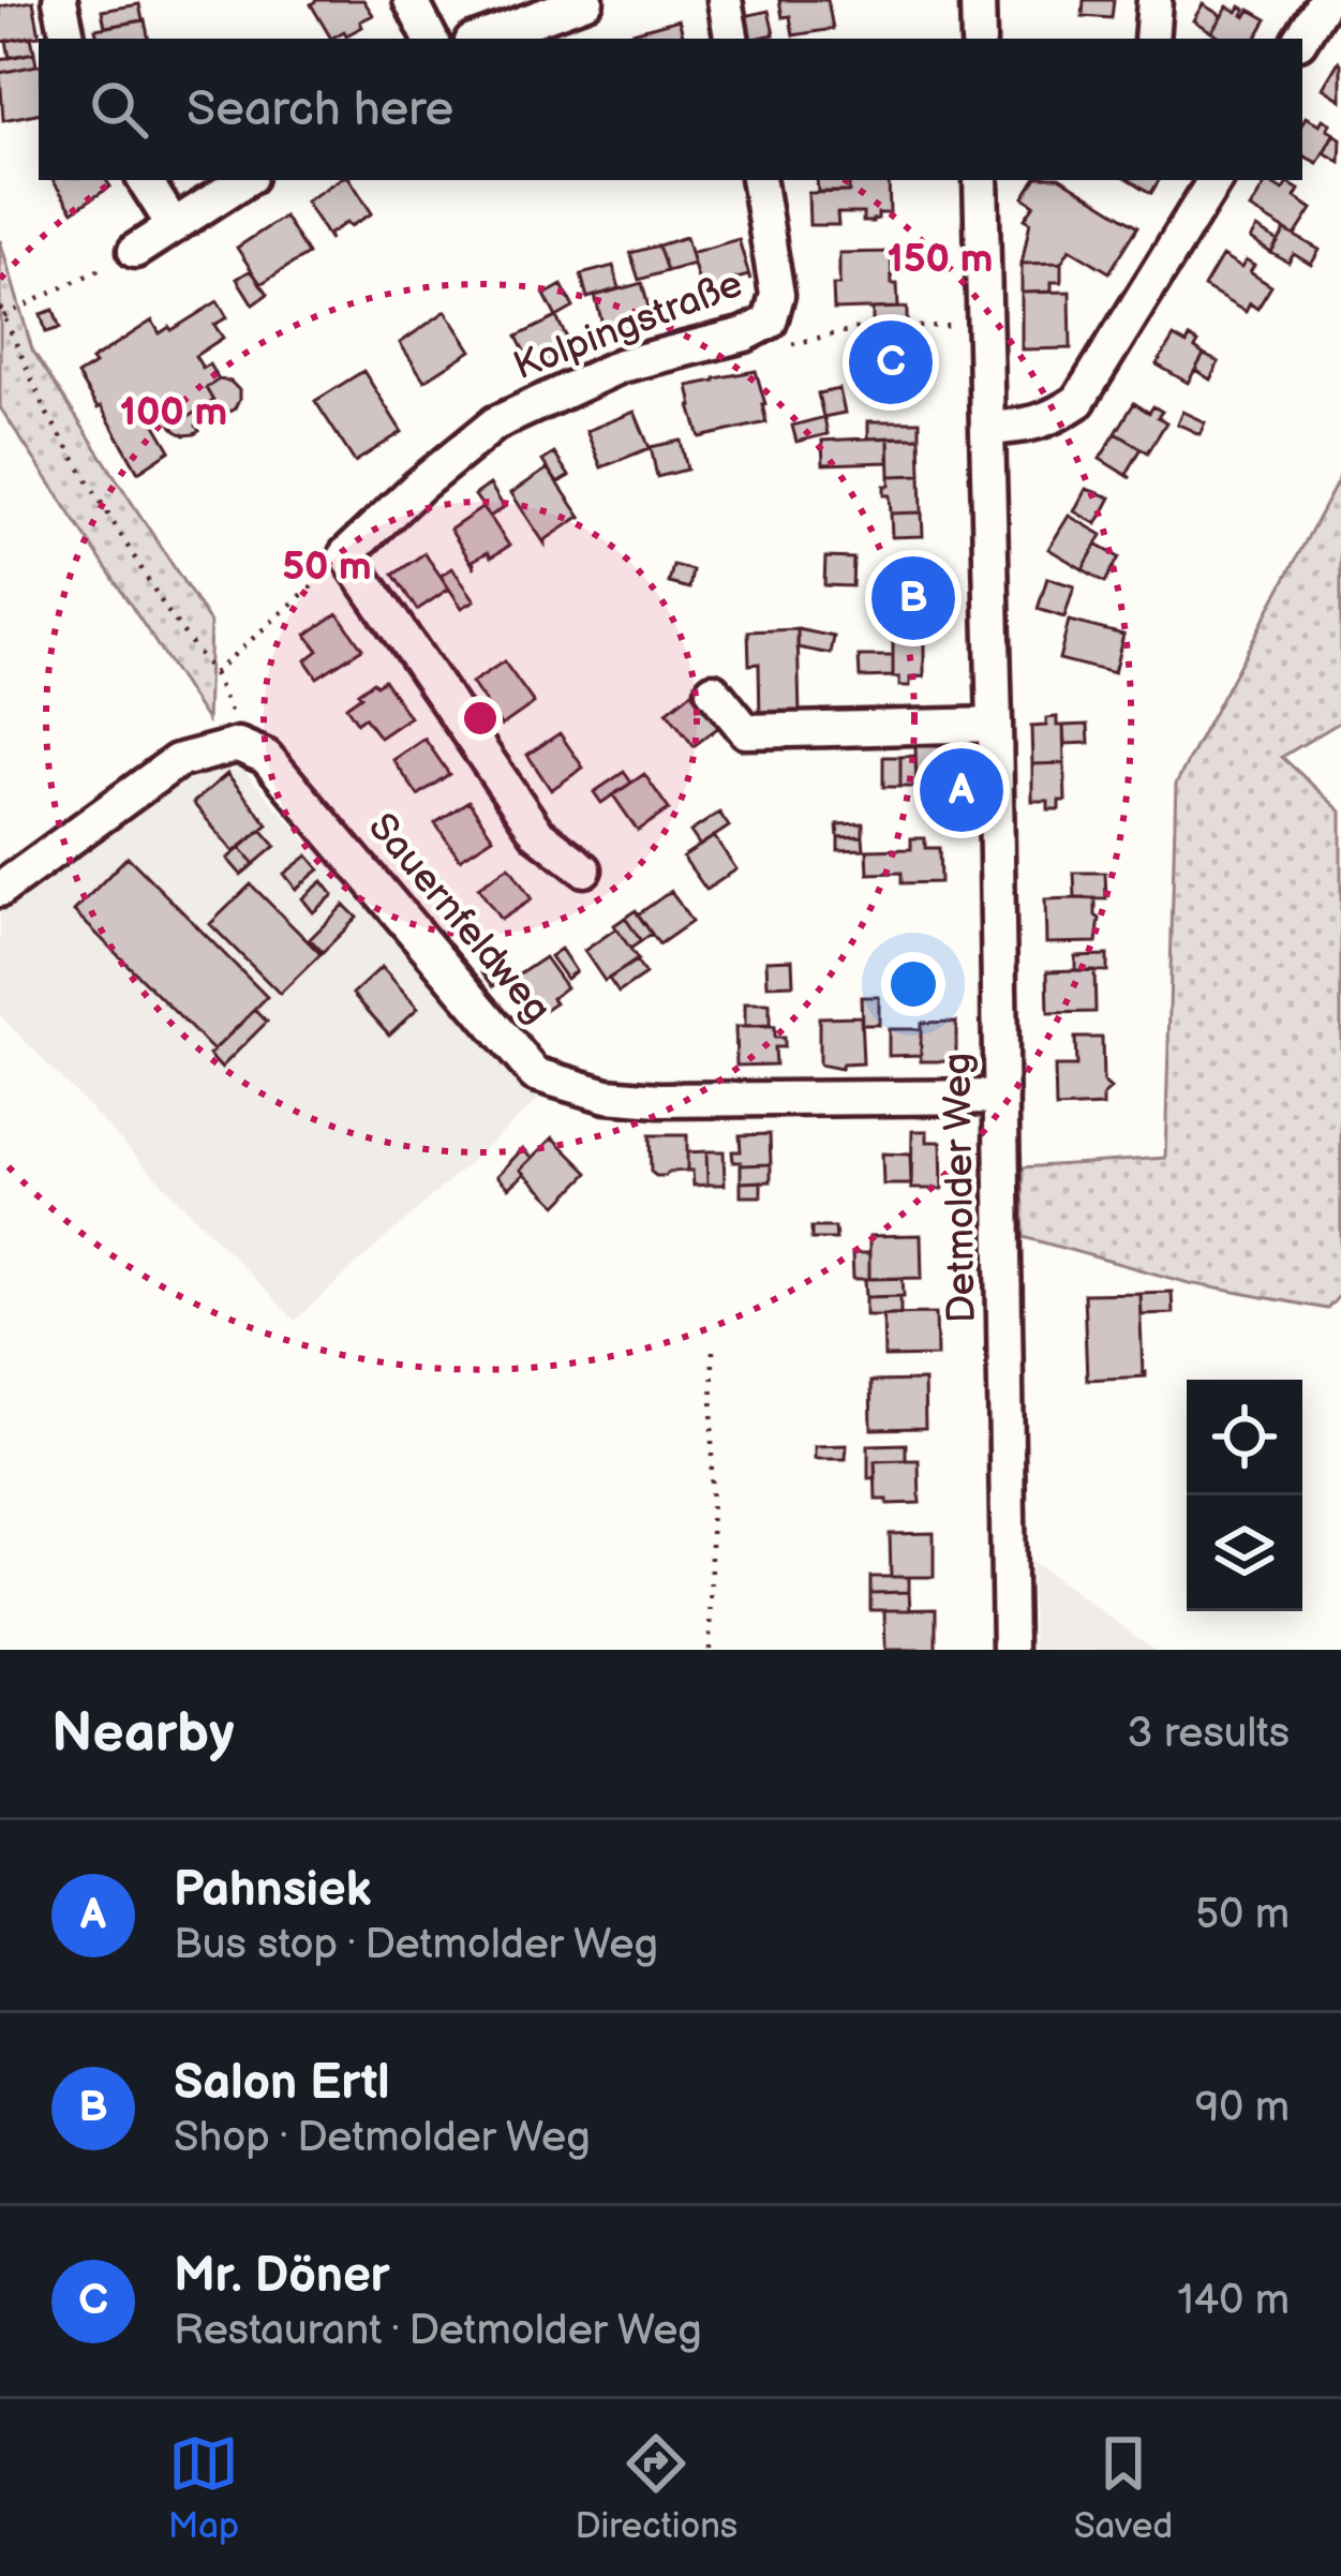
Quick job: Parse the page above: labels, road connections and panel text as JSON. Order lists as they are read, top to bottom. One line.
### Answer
{"streets":{"street":["Kolpingstraße","Sauernfeldweg","Detmolder Weg"]},"crossings":[["Sauernfeldweg","Detmolder Weg"]],"page":{"search":"Search here","pins":["C","B","A"],"heading":["Nearby","3 results"],"list":[{"mark":"A","name":"Pahnsiek","note":"Bus stop · Detmolder Weg","value":"50 m"},{"mark":"B","name":"Salon Ertl","note":"Shop · Detmolder Weg","value":"90 m"},{"mark":"C","name":"Mr. Döner","note":"Restaurant · Detmolder Weg","value":"140 m"}],"nav":["Map","Directions","Saved"]},"rings":["150 m","100 m","50 m"]}
